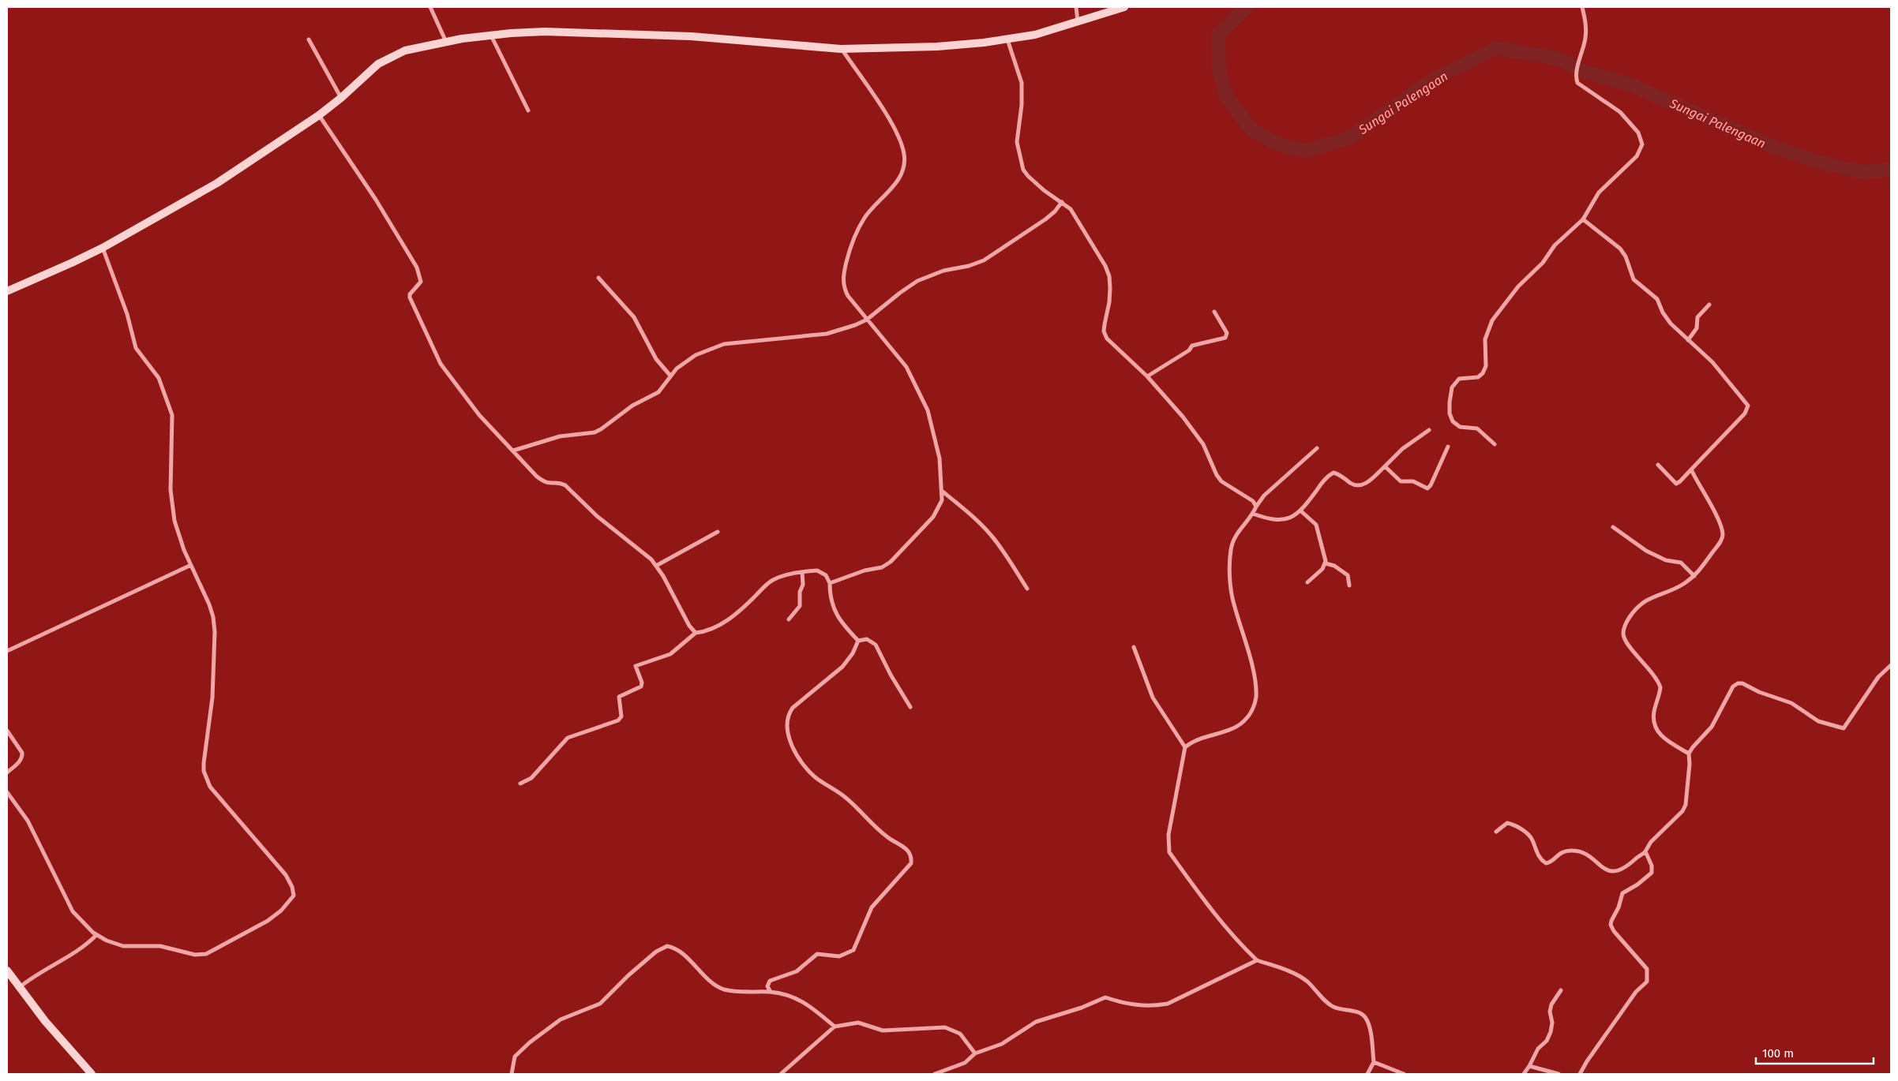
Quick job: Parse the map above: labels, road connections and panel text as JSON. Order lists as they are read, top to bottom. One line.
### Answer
{"water":["Sungai Palengaan"],"scale_bar":"100 m"}
